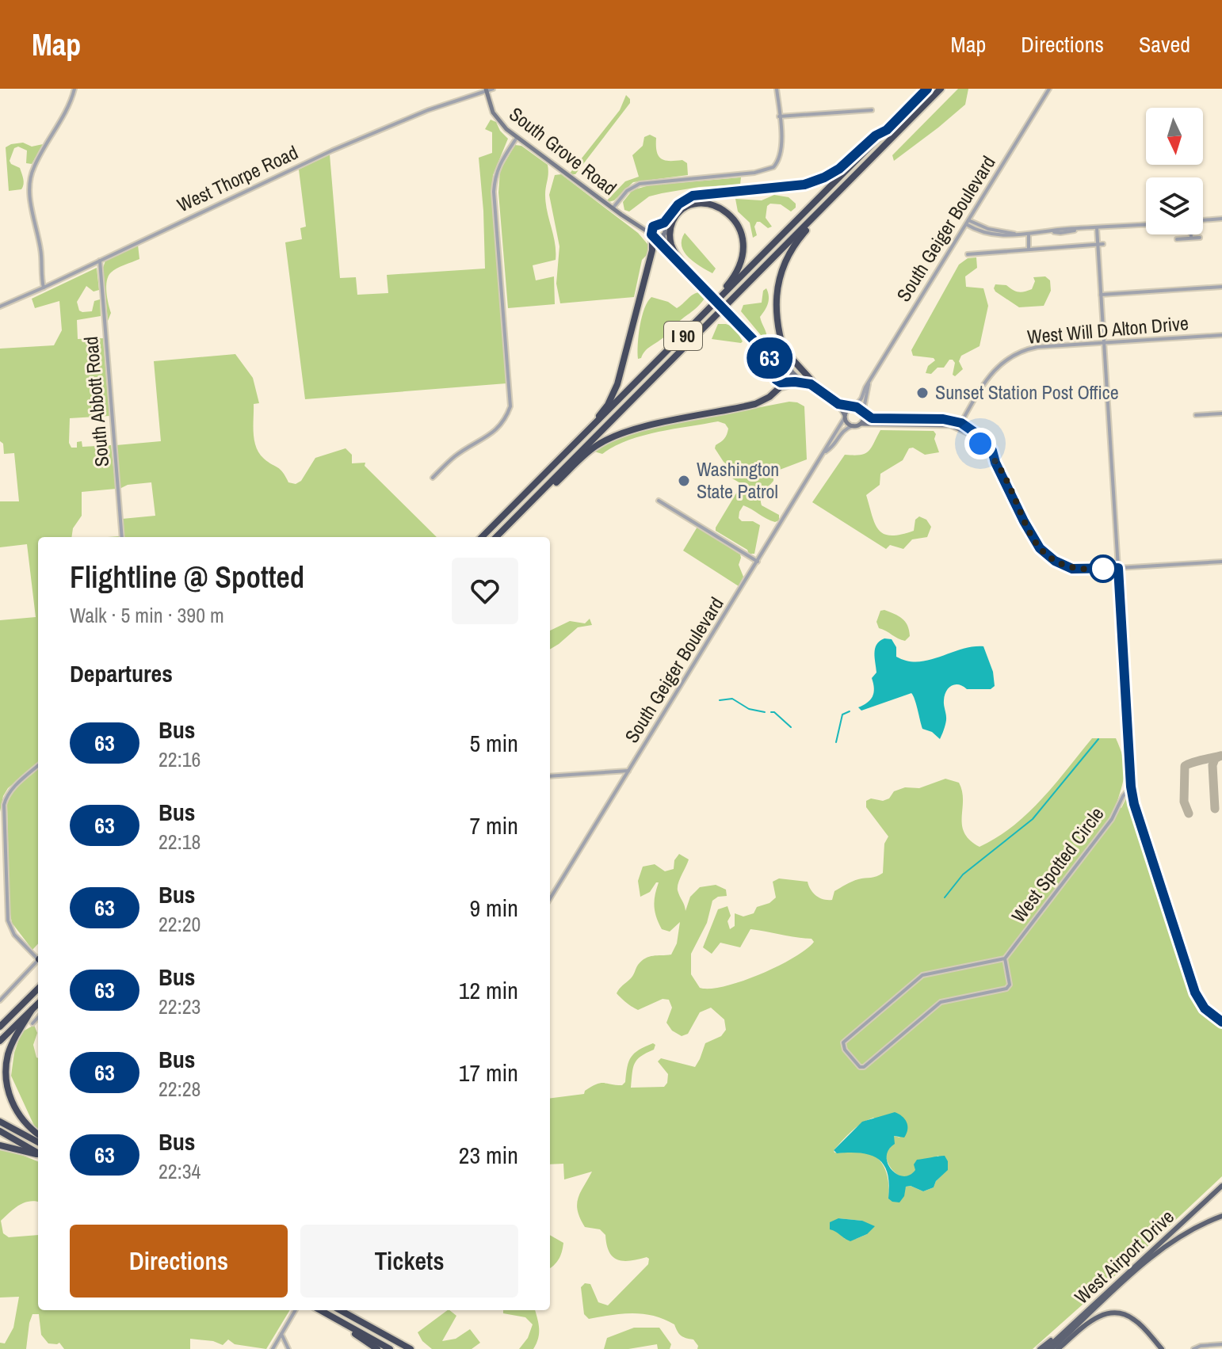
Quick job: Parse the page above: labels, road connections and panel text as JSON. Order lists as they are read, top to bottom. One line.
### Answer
{"streets":{"highway":["I 90"],"main road":["South Grove Road","West Airport Drive"],"street":["West Thorpe Road","South Geiger Boulevard","West Will D Alton Drive","South Abbott Road","West Spotted Circle"]},"crossings":[["South Grove Road","West Thorpe Road"],["South Grove Road","South Geiger Boulevard"],["West Thorpe Road","South Abbott Road"]],"places":["Sunset Station Post Office","Washington State Patrol"],"lines":["bus line 63"],"north":"bottom","page":{"header":"Map","nav":["Map","Directions","Saved"],"on_map":"63","heading":[["Flightline @ Spotted","Walk · 5 min · 390 m"],"Departures"],"list":[{"mark":"63","name":"Bus","note":"22:16","value":"5 min"},{"mark":"63","name":"Bus","note":"22:18","value":"7 min"},{"mark":"63","name":"Bus","note":"22:20","value":"9 min"},{"mark":"63","name":"Bus","note":"22:23","value":"12 min"},{"mark":"63","name":"Bus","note":"22:28","value":"17 min"},{"mark":"63","name":"Bus","note":"22:34","value":"23 min"}],"buttons":["Directions","Tickets"]}}
